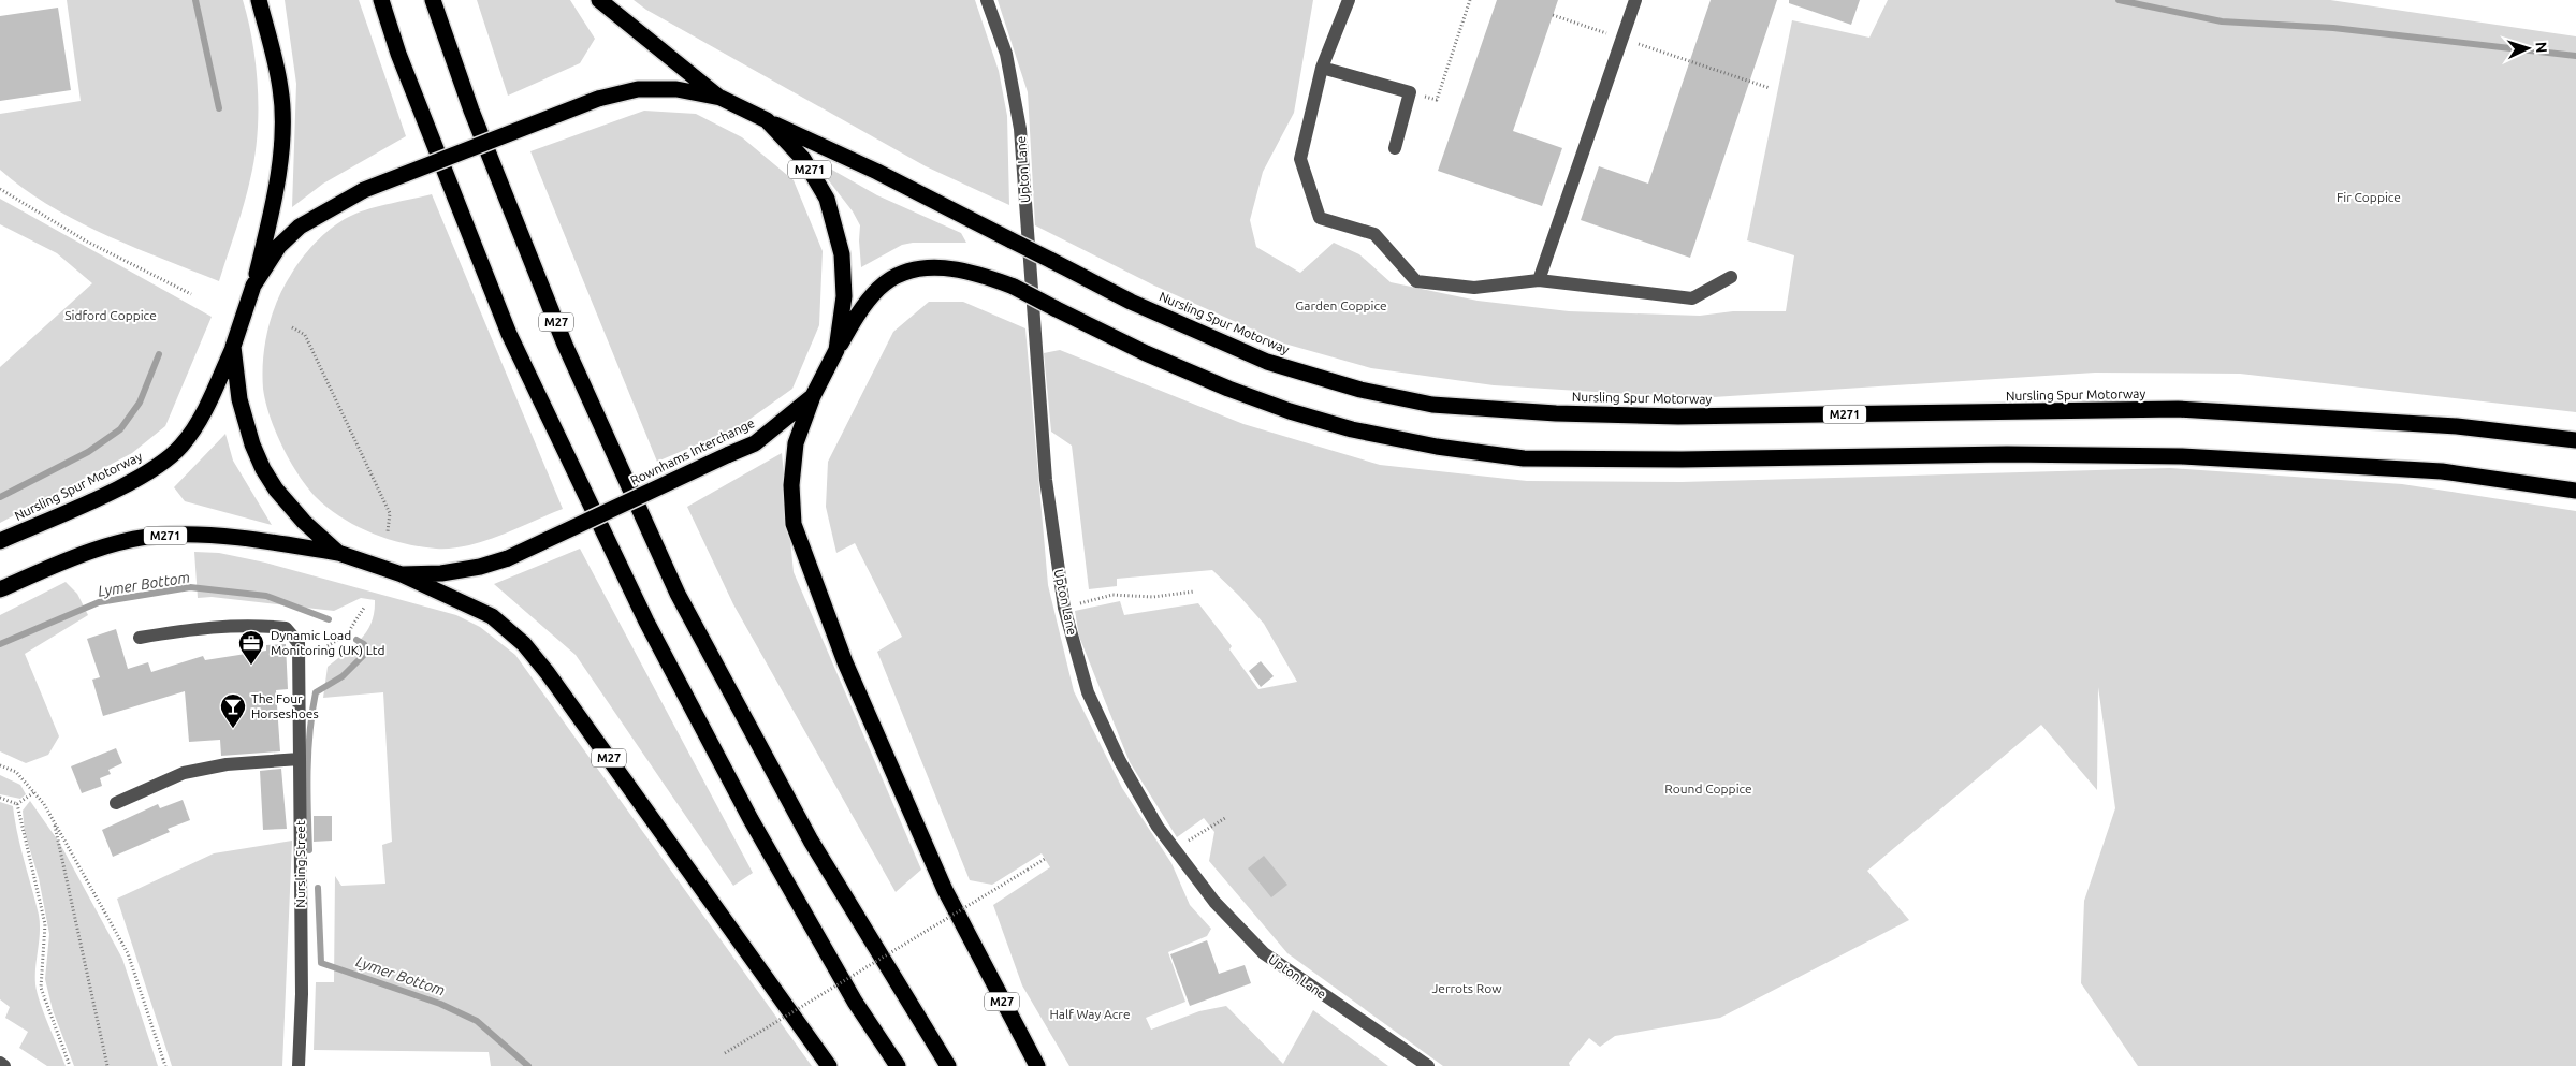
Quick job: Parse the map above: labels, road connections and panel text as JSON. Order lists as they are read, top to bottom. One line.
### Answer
{"streets":{"highway":["M271","M27","Nursling Spur Motorway","Rownhams Interchange"],"street":["Upton Lane","Nursling Street"]},"crossings":[["M271","Rownhams Interchange"],["M27","Rownhams Interchange"],["Nursling Spur Motorway","Rownhams Interchange"]],"water":["Lymer Bottom"],"parks":["Fir Coppice","Garden Coppice","Sidford Coppice","Round Coppice","Jerrots Row","Half Way Acre"],"places":{"office":["Dynamic Load Monitoring (UK) Ltd"],"bar":["The Four Horseshoes"]},"north":"right"}
